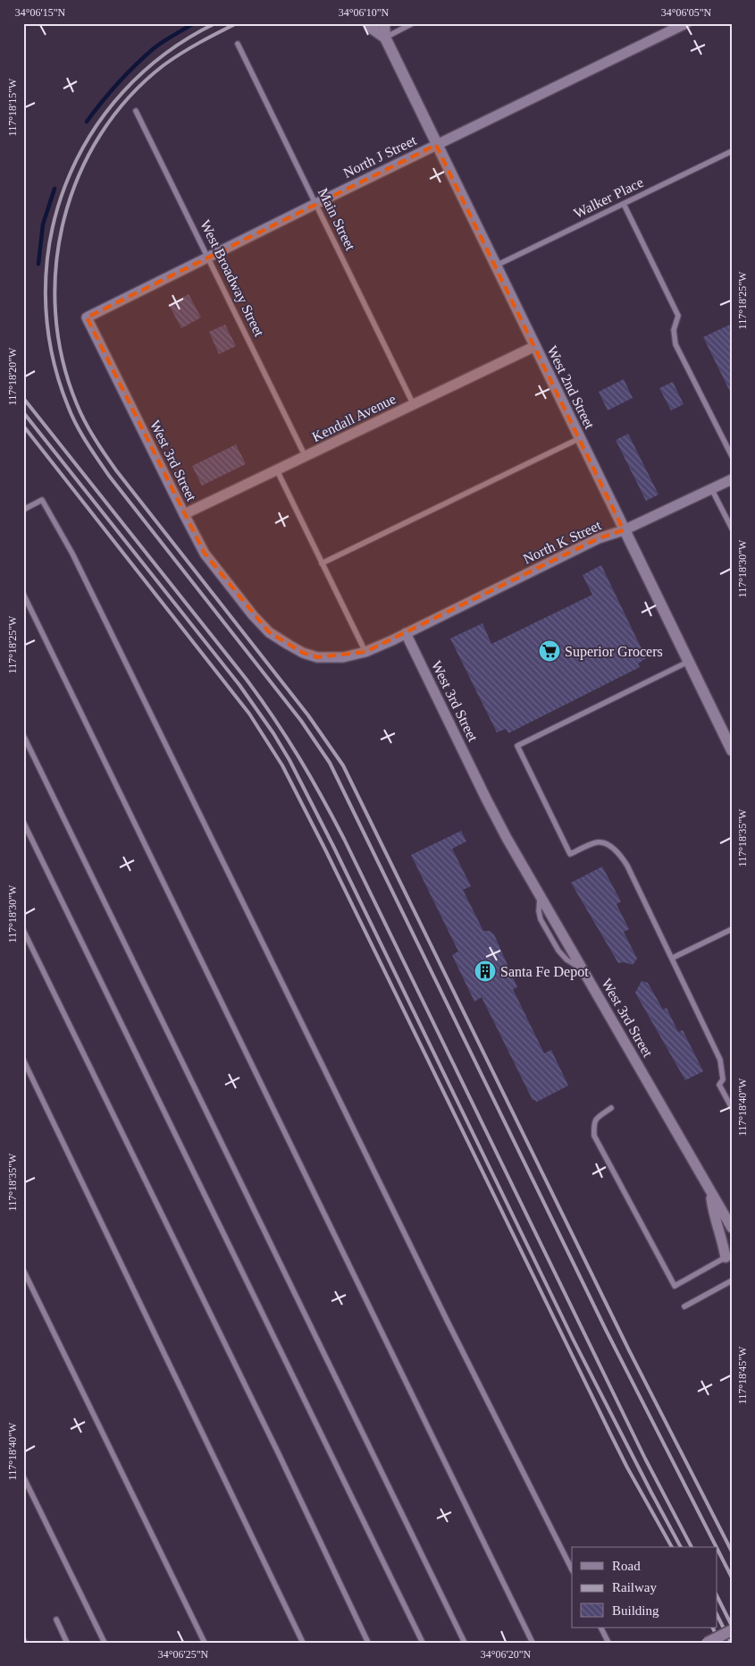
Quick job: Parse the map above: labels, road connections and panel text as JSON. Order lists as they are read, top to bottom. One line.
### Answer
{"streets":{"main road":["West 2nd Street"],"street":["North J Street","Kendall Avenue","West 3rd Street","North K Street"],"lane":["Walker Place","Main Street","West Broadway Street"]},"crossings":[["North J Street","Main Street"],["North J Street","West Broadway Street"],["North J Street","West 2nd Street"],["North J Street","West 3rd Street"],["Walker Place","West 2nd Street"],["Main Street","Kendall Avenue"],["West Broadway Street","Kendall Avenue"],["West 2nd Street","Kendall Avenue"],["West 2nd Street","North K Street"],["Kendall Avenue","West 3rd Street"],["West 3rd Street","North K Street"]],"places":{"supermarket":["Superior Grocers"],"building":["Santa Fe Depot"]},"legend":["Road","Railway","Building"],"coordinates":["34°06'15\"N","34°06'10\"N","34°06'05\"N","117°18'15\"W","117°18'25\"W","117°18'20\"W","117°18'30\"W","117°18'35\"W","117°18'40\"W","117°18'45\"W","34°06'25\"N","34°06'20\"N"]}
